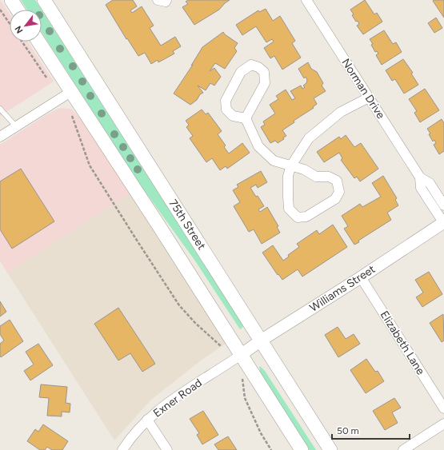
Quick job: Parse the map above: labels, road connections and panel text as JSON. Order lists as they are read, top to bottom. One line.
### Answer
{"streets":{"main road":["75th Street"],"street":["Norman Drive","Williams Street","Elizabeth Lane","Exner Road"]},"crossings":[["Norman Drive","Williams Street"],["75th Street","Williams Street"],["Williams Street","Elizabeth Lane"],["Williams Street","Exner Road"]],"scale_bar":"50 m","north":"bottom left"}
